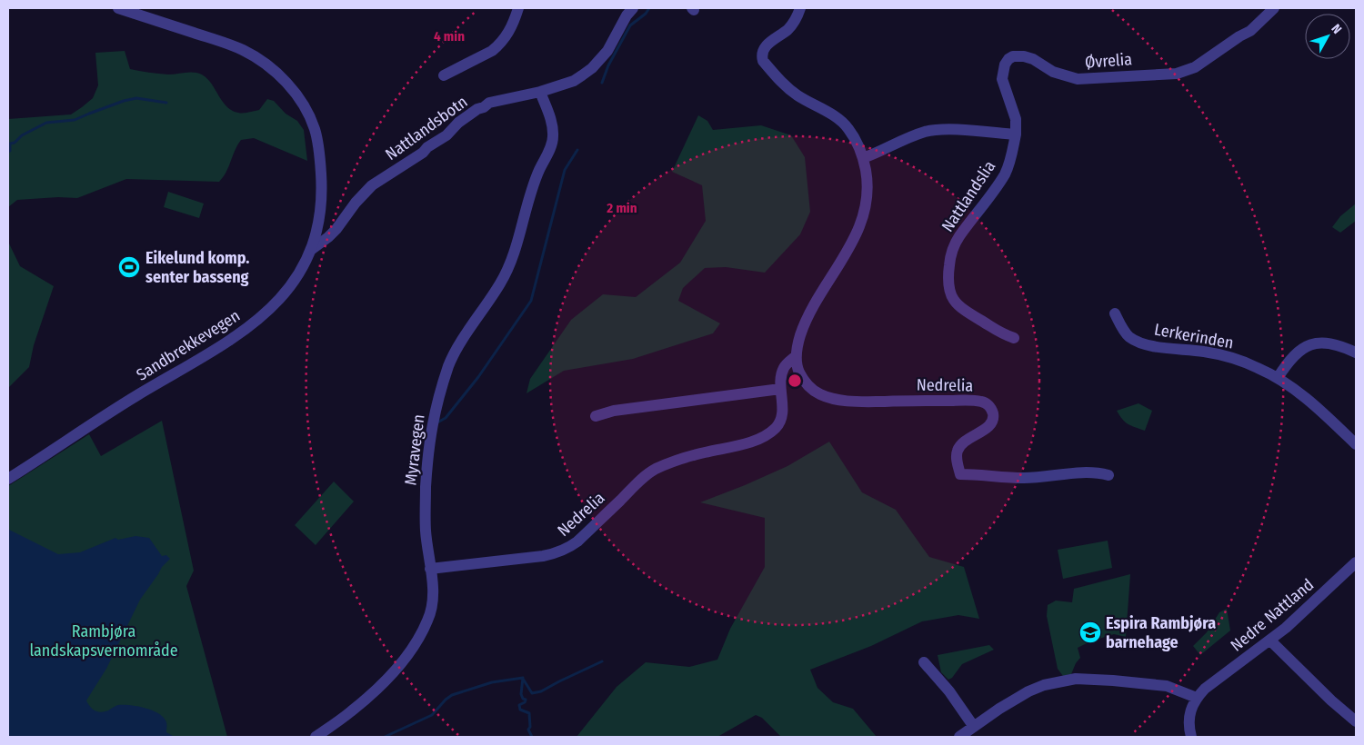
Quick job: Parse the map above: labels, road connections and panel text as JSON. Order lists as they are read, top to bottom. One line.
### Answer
{"streets":{"street":["Øvrelia","Nattlandsbotn","Nattlandslia","Lerkerinden","Sandbrekkevegen","Nedrelia","Myravegen","Nedre Nattland"]},"crossings":[["Øvrelia","Nattlandslia"],["Nattlandsbotn","Sandbrekkevegen"],["Nattlandsbotn","Myravegen"],["Nedrelia","Myravegen"]],"parks":["Rambjøra landskapsvernområde"],"places":{"sports":["Eikelund komp. senter basseng"],"school or university":["Espira Rambjøra barnehage"]},"north":"top right","rings":["4 min","2 min"]}
